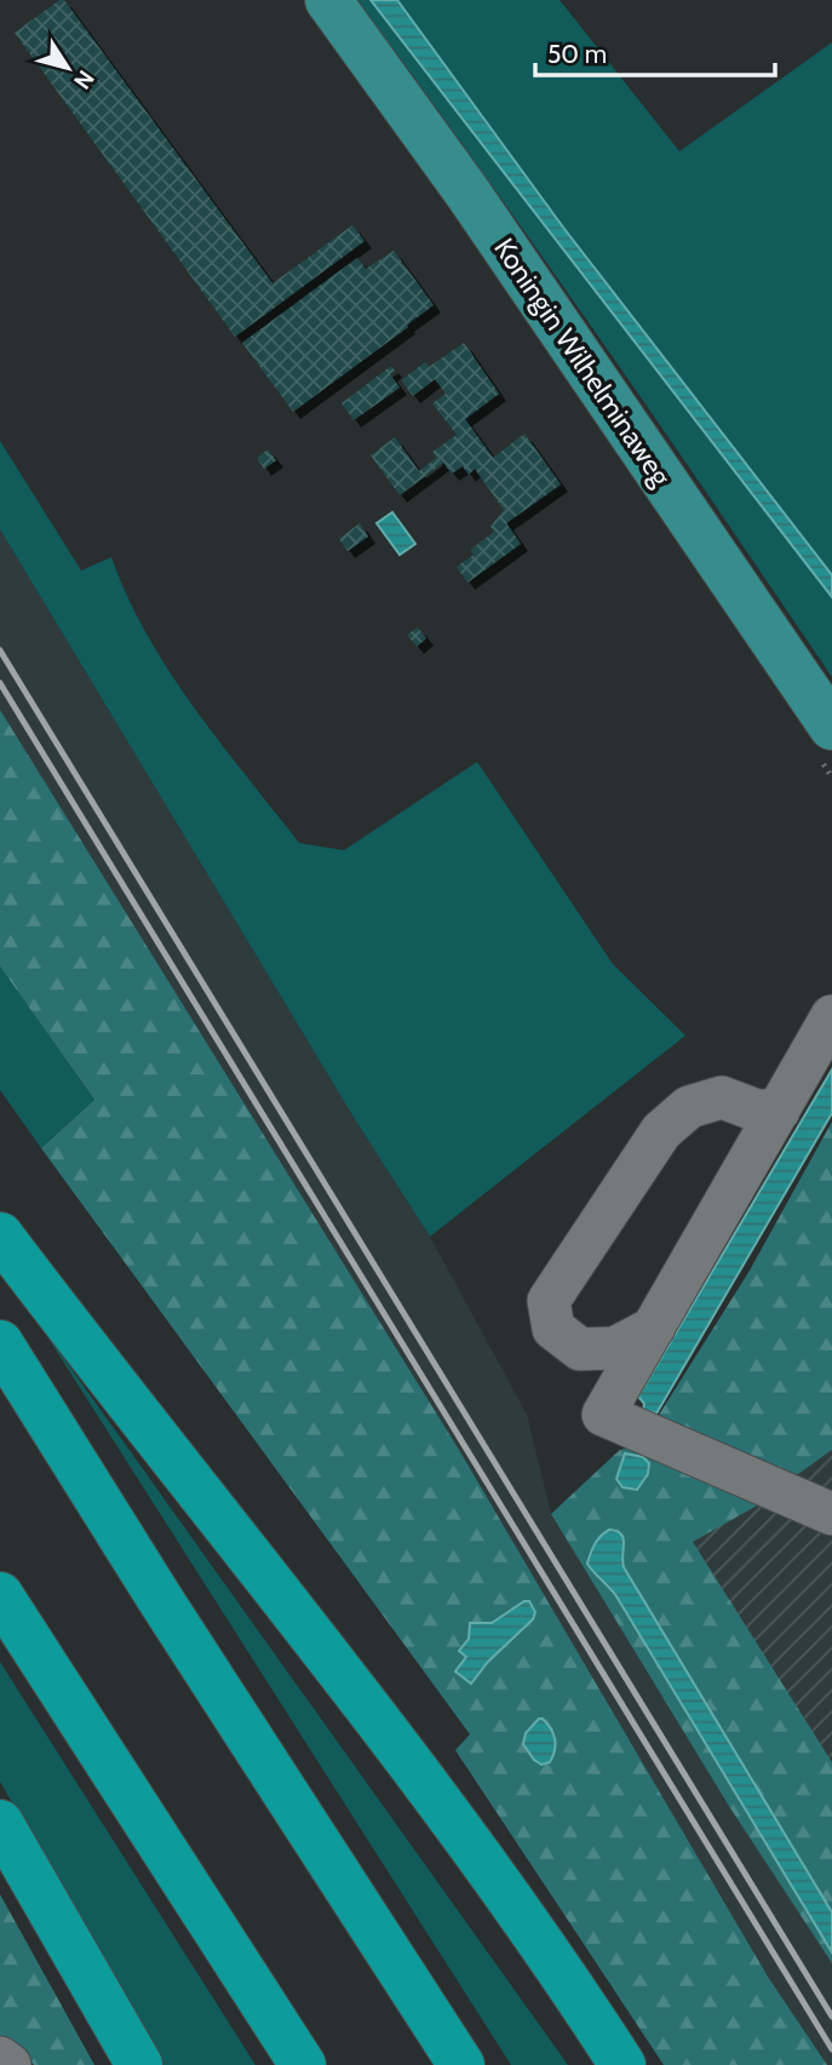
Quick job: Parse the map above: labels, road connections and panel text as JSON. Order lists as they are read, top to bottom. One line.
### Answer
{"streets":{"main road":["Koningin Wilhelminaweg"]},"scale_bar":"50 m","north":"bottom right"}
